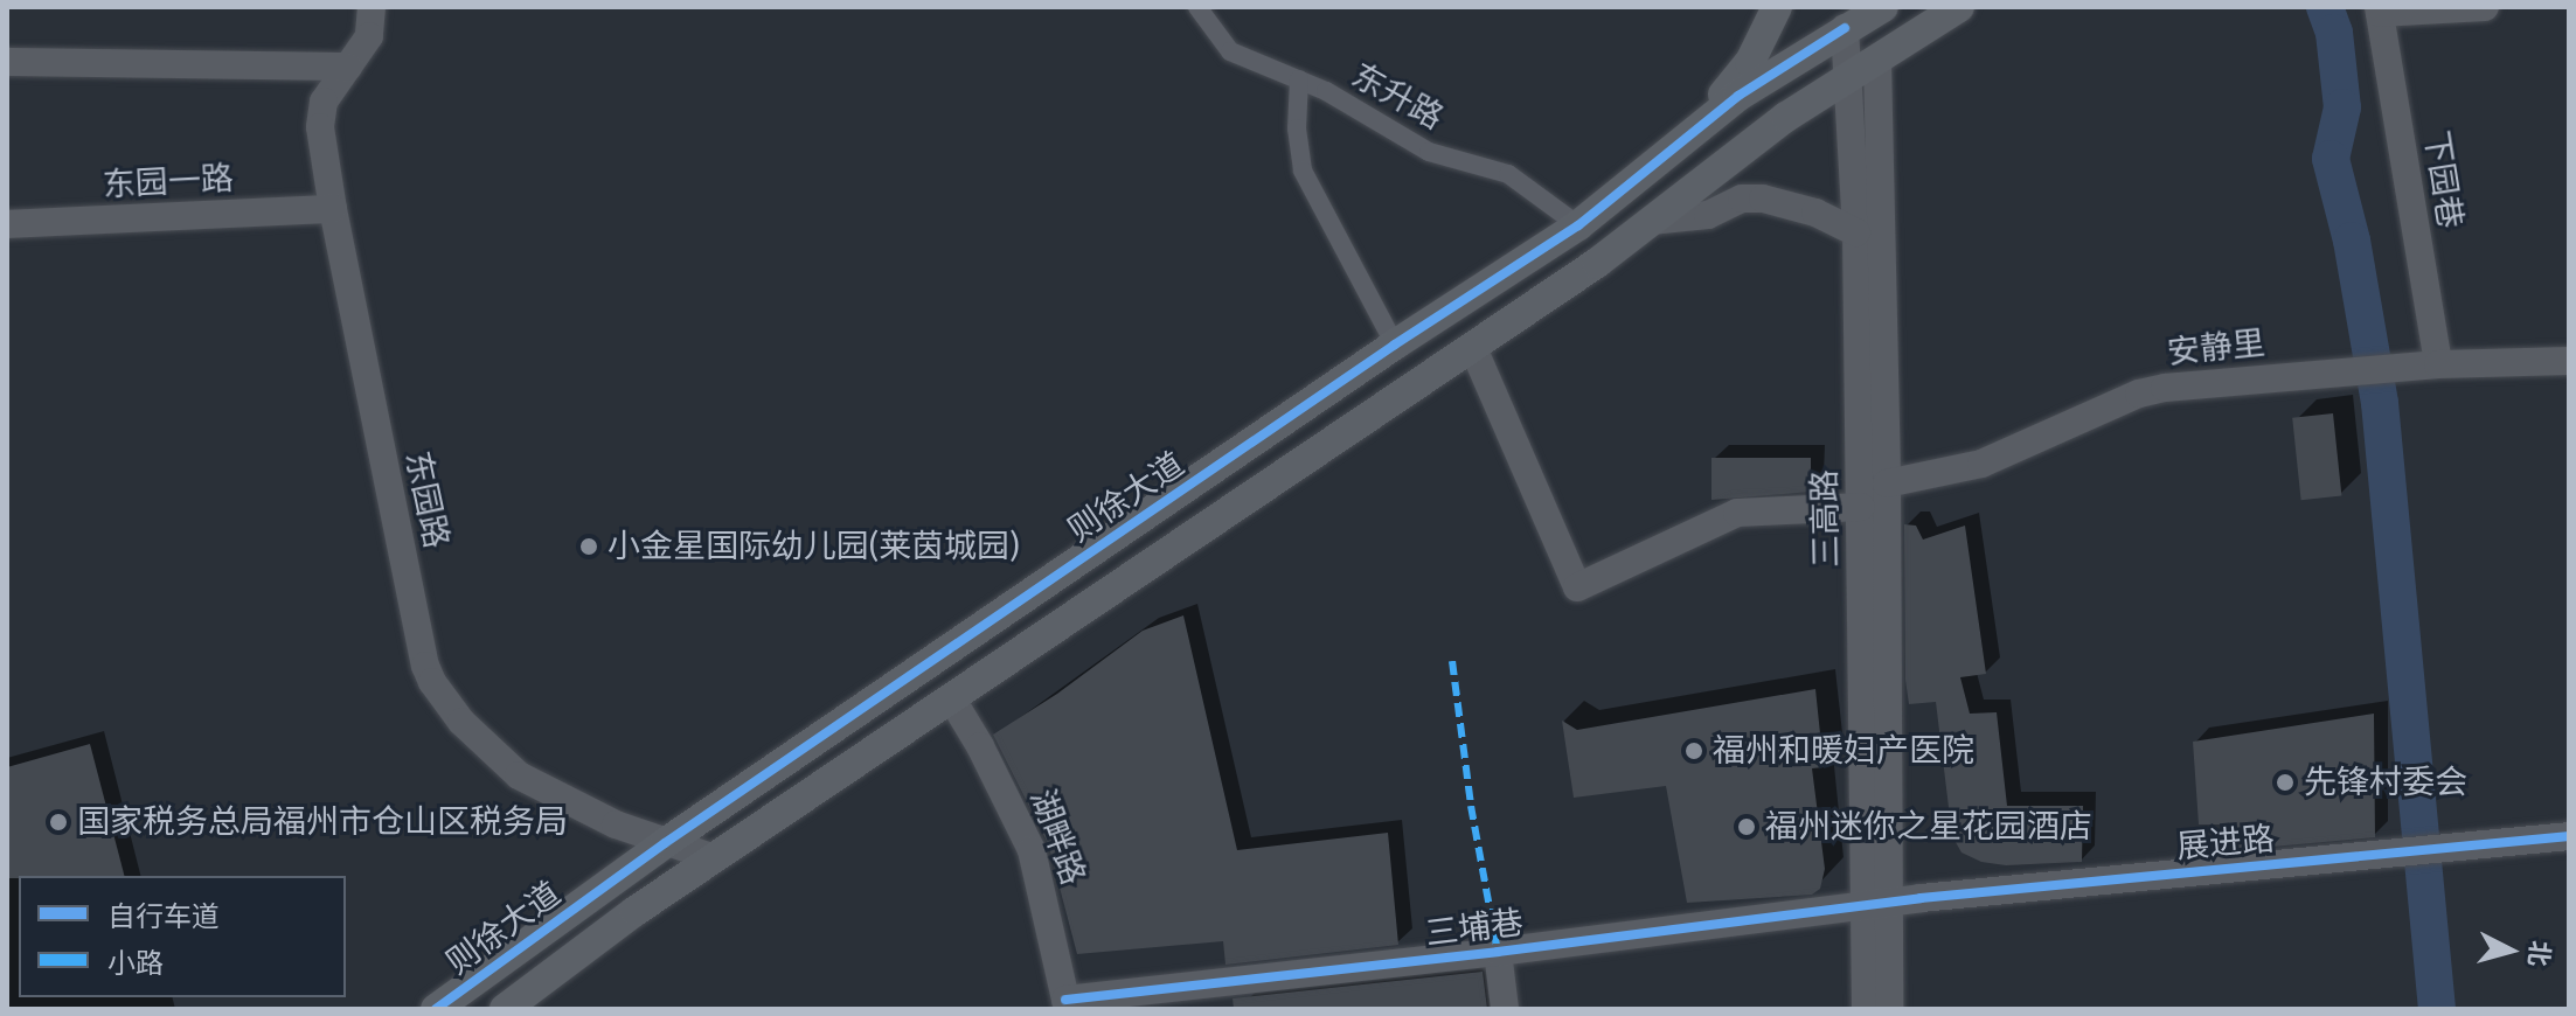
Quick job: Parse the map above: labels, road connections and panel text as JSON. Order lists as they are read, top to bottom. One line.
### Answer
{"streets":{"main road":["则徐大道"],"street":["东升路","下园巷","东园一路","安静里","东园路","三高路","湖畔路","展进路","三埔巷"]},"crossings":[["东升路","则徐大道"],["下园巷","安静里"],["东园一路","东园路"],["安静里","三高路"],["则徐大道","东园路"],["则徐大道","三高路"],["则徐大道","湖畔路"],["三高路","展进路"],["三高路","三埔巷"],["湖畔路","三埔巷"],["展进路","三埔巷"]],"places":["小金星国际幼儿园(莱茵城园)","福州和暖妇产医院","先锋村委会","国家税务总局福州市仓山区税务局","福州迷你之星花园酒店"],"legend":["自行车道","小路"],"north":"right"}
